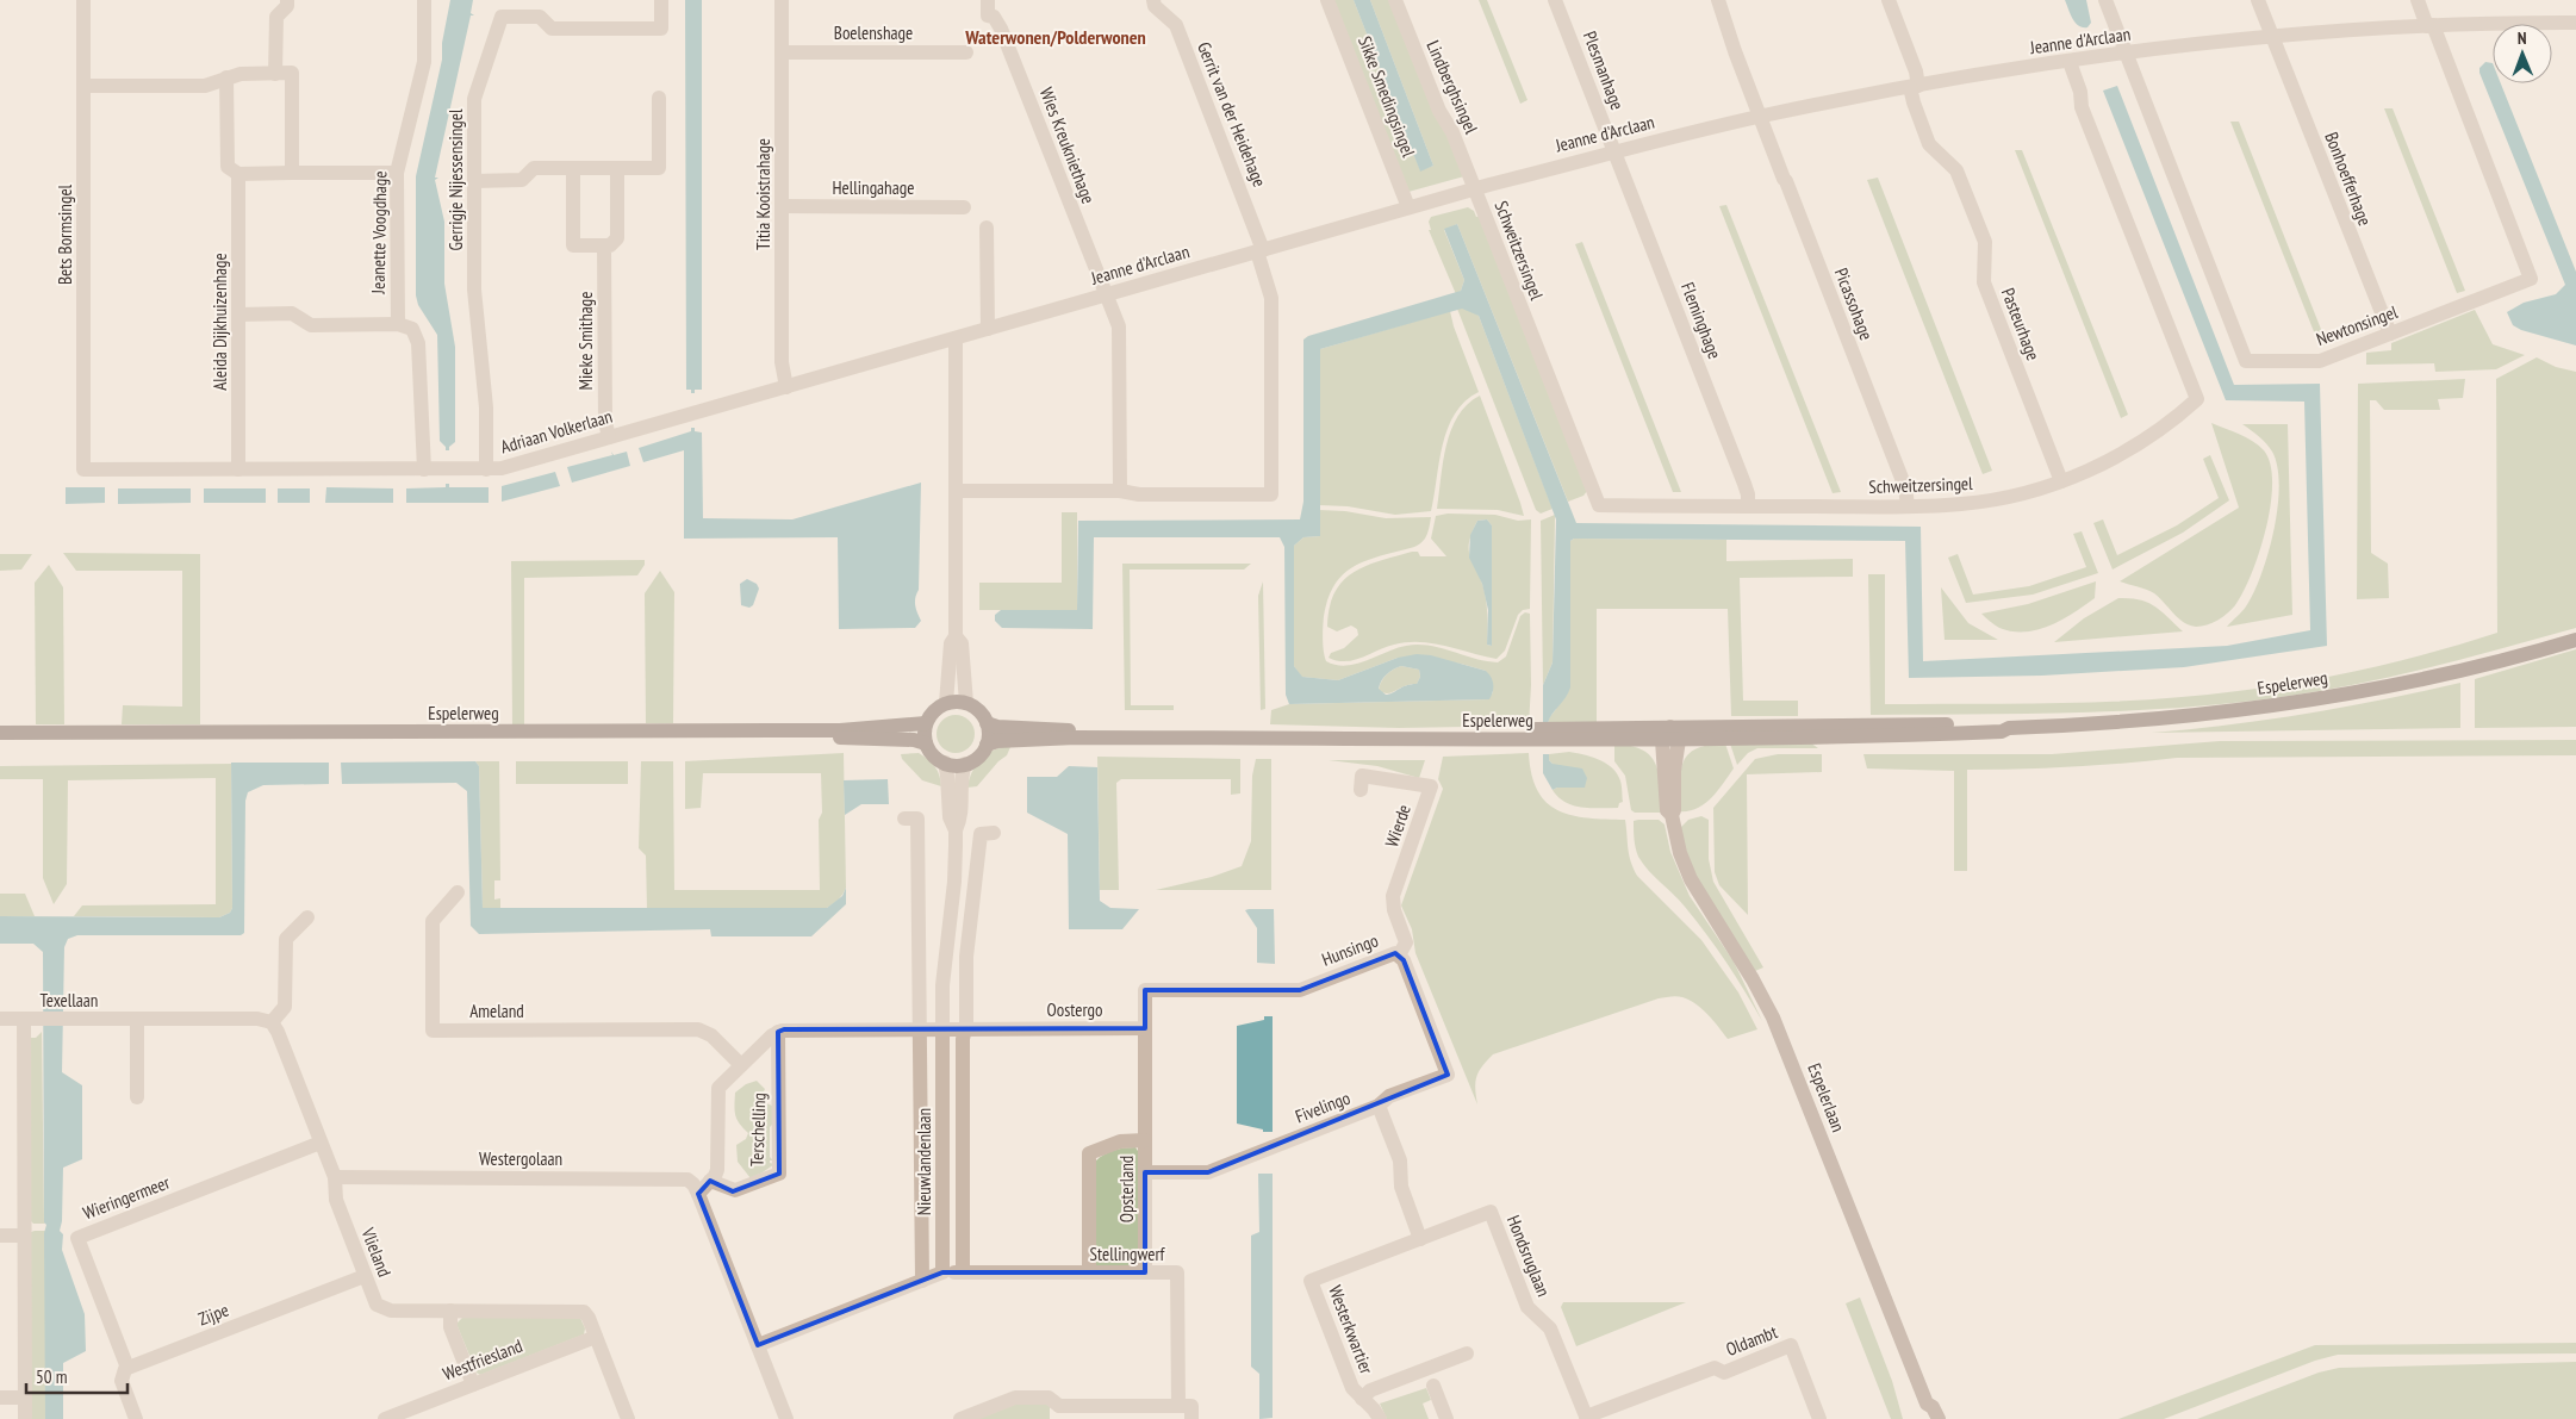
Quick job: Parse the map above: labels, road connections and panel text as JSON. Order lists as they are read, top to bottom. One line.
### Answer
{"streets":{"main road":["Espelerweg","Espelerlaan"],"street":["Boelenshage","Jeanne d'Arclaan","Plesmanhage","Lindberghsingel","Sikke Smedingsingel","Gerrit van der Heidehage","Wies Kreukniethage","Bonhoefferhage","Gerrigje Nijessensingel","Hellingahage","Titia Kooistrahage","Jeanette Voogdhage","Bets Bormsingel","Schweitzersingel","Picassohage","Fleminghage","Aleida Dijkhuizenhage","Pasteurhage","Newtonsingel","Mieke Smithage","Adriaan Volkerlaan","Wierde","Hunsingo","Texellaan","Oostergo","Ameland","Fivelingo","Terschelling","Westergolaan","Nieuwlandenlaan","Opsterland","Wieringermeer","Vlieland","Stellingwerf","Hondsruglaan","Zijpe","Westerkwartier","Oldambt","Westfriesland"]},"crossings":[["Boelenshage","Titia Kooistrahage"],["Jeanne d'Arclaan","Plesmanhage"],["Jeanne d'Arclaan","Lindberghsingel"],["Jeanne d'Arclaan","Sikke Smedingsingel"],["Jeanne d'Arclaan","Gerrit van der Heidehage"],["Jeanne d'Arclaan","Wies Kreukniethage"],["Jeanne d'Arclaan","Bonhoefferhage"],["Jeanne d'Arclaan","Schweitzersingel"],["Jeanne d'Arclaan","Picassohage"],["Jeanne d'Arclaan","Fleminghage"],["Jeanne d'Arclaan","Pasteurhage"],["Jeanne d'Arclaan","Newtonsingel"],["Jeanne d'Arclaan","Adriaan Volkerlaan"],["Plesmanhage","Fleminghage"],["Lindberghsingel","Schweitzersingel"],["Gerrit van der Heidehage","Wies Kreukniethage"],["Bonhoefferhage","Newtonsingel"],["Gerrigje Nijessensingel","Adriaan Volkerlaan"],["Hellingahage","Titia Kooistrahage"],["Titia Kooistrahage","Adriaan Volkerlaan"],["Bets Bormsingel","Adriaan Volkerlaan"],["Schweitzersingel","Picassohage"],["Schweitzersingel","Fleminghage"],["Schweitzersingel","Pasteurhage"],["Aleida Dijkhuizenhage","Adriaan Volkerlaan"],["Mieke Smithage","Adriaan Volkerlaan"],["Espelerweg","Espelerlaan"],["Espelerweg","Nieuwlandenlaan"],["Wierde","Hunsingo"],["Hunsingo","Oostergo"],["Hunsingo","Fivelingo"],["Hunsingo","Opsterland"],["Oostergo","Opsterland"],["Ameland","Terschelling"],["Fivelingo","Opsterland"],["Fivelingo","Hondsruglaan"],["Westergolaan","Vlieland"],["Nieuwlandenlaan","Stellingwerf"],["Opsterland","Stellingwerf"],["Wieringermeer","Vlieland"],["Wieringermeer","Zijpe"],["Vlieland","Zijpe"],["Vlieland","Westfriesland"],["Hondsruglaan","Westerkwartier"],["Hondsruglaan","Oldambt"]],"districts":["Waterwonen/Polderwonen"],"scale_bar":"50 m","north":"top"}
